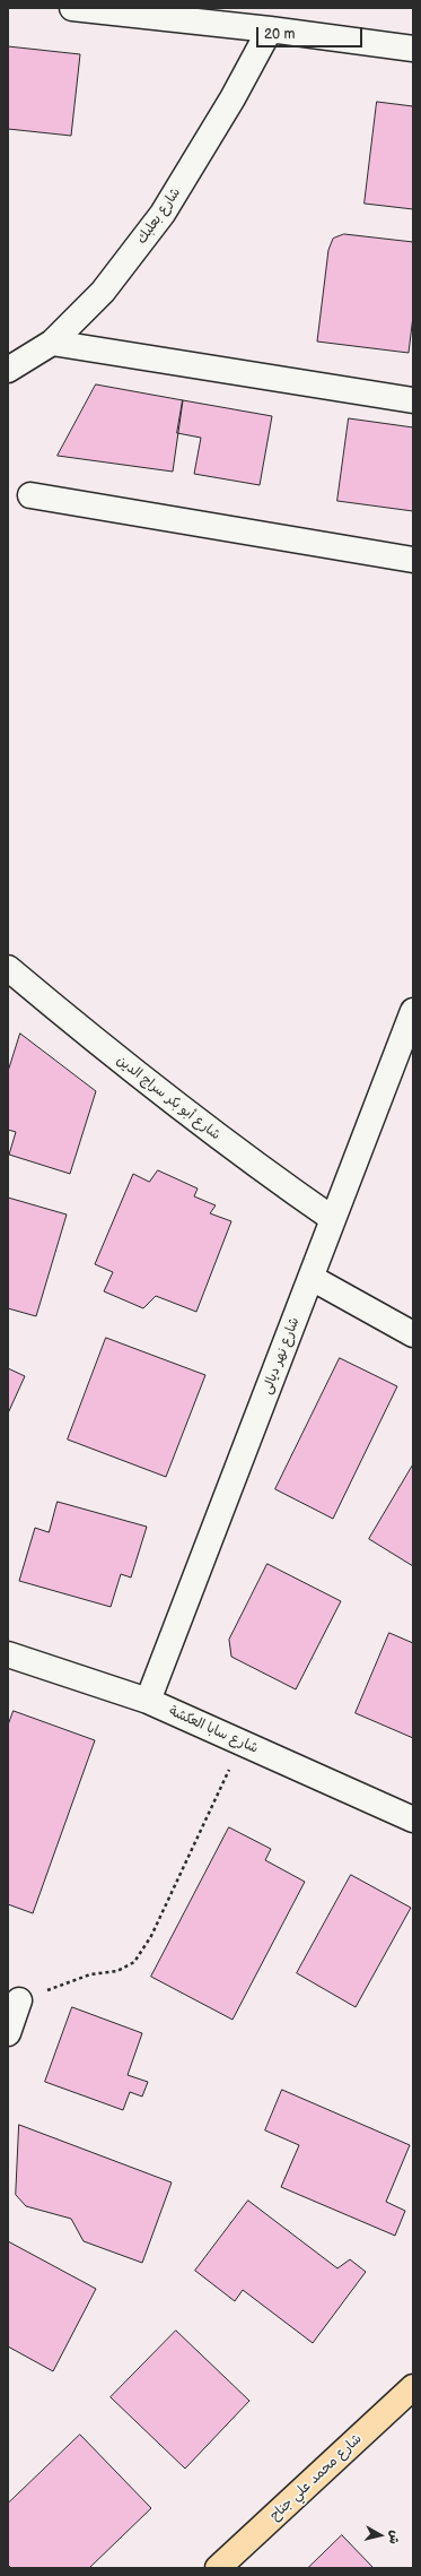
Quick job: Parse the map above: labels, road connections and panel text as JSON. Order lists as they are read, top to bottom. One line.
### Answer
{"streets":{"main road":["شارع محمد علي جناح"],"street":["شارع بعلبك","شارع أبو بكر سراج الدين","شارع نهر ديالى","شارع سابا العكشة"]},"crossings":[["شارع أبو بكر سراج الدين","شارع نهر ديالى"],["شارع نهر ديالى","شارع سابا العكشة"]],"scale_bar":"20 m","north":"right"}
